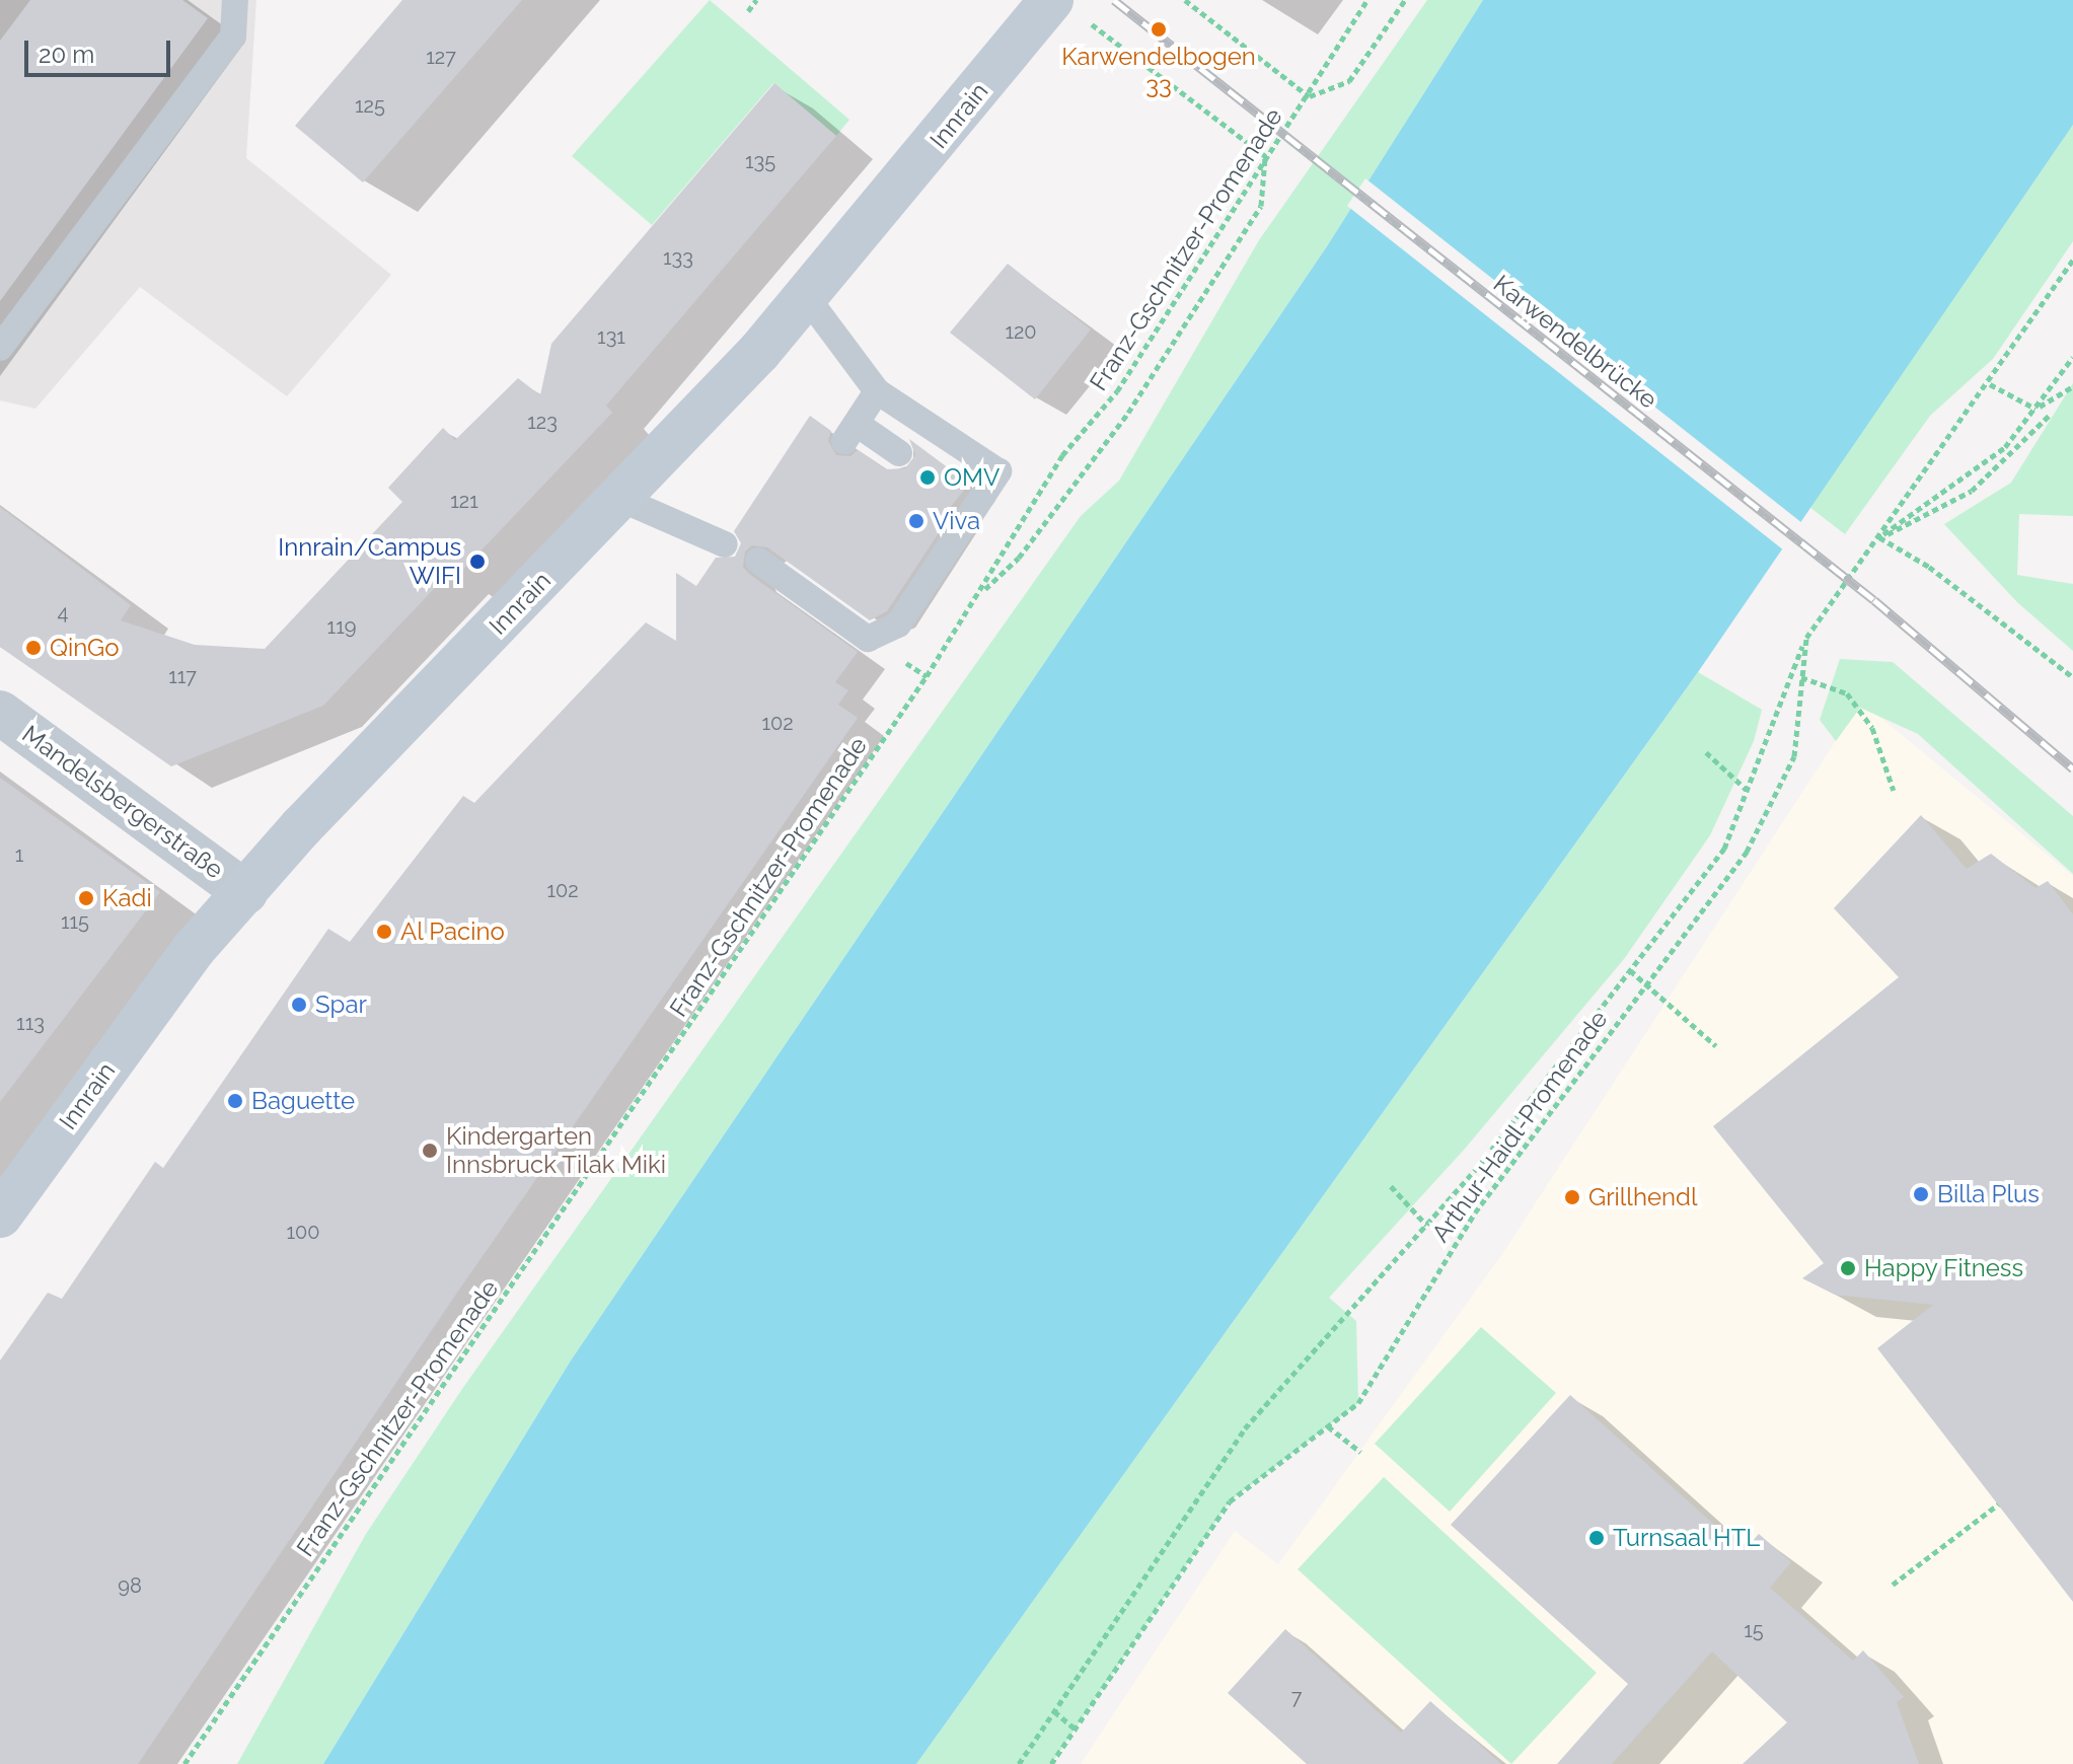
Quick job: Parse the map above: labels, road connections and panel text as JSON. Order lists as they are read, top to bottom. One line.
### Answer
{"streets":{"main road":["Innrain"],"street":["Mandelsbergerstraße"],"path":["Franz-Gschnitzer-Promenade","Karwendelbrücke","Arthur-Haidl-Promenade"]},"crossings":[["Innrain","Mandelsbergerstraße"],["Franz-Gschnitzer-Promenade","Karwendelbrücke"],["Karwendelbrücke","Arthur-Haidl-Promenade"]],"places":["Karwendelbogen 33","OMV","Viva","Innrain/Campus WIFI","QinGo","Kadi","Al Pacino","Spar","Baguette","Kindergarten Innsbruck Tilak Miki","Billa Plus","Grillhendl","Happy Fitness","Turnsaal HTL"],"house_numbers":["127","125","135","133","120","131","123","121","4","119","117","102","1","102","115","113","100","98","15","7"],"scale_bar":"20 m"}
